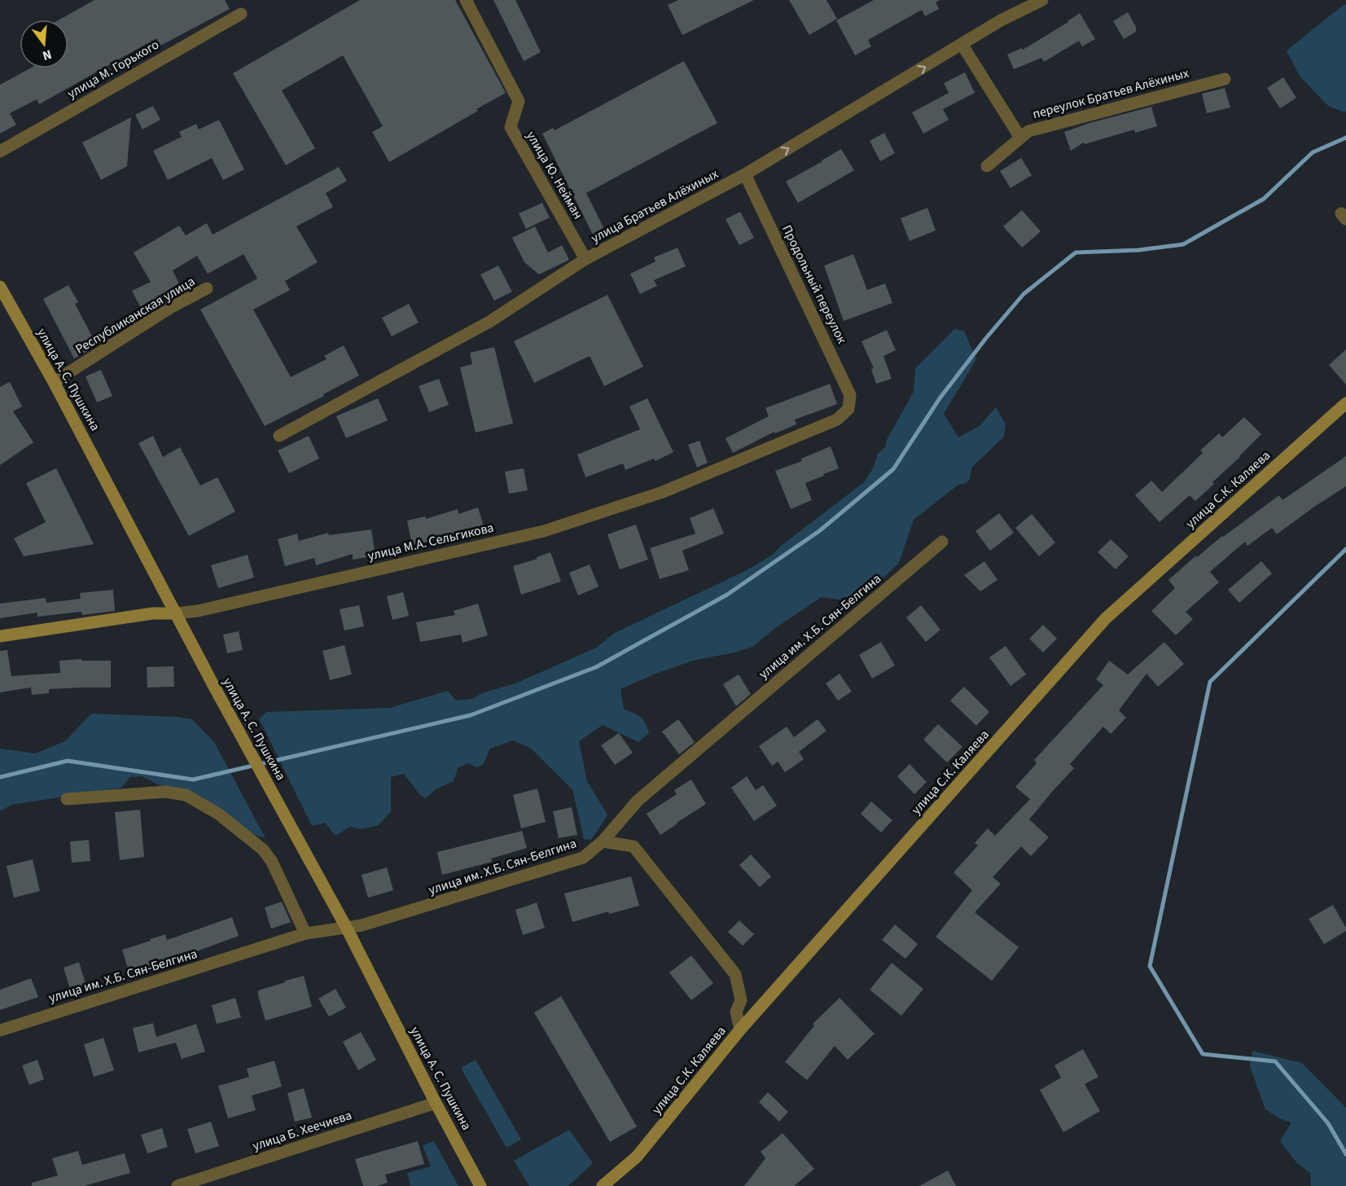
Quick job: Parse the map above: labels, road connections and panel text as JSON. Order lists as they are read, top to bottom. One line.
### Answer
{"streets":{"street":["улица М. Горького","переулок Братьев Алёхиных","улица Ю. Нейман","улица Братьев Алёхиных","Продольный переулок","Республиканская улица","улица А. С. Пушкина","улица С.К. Каляева","улица М.А. Сельгикова","улица им. Х.Б. Сян-Белгина","улица Б. Хеечиева"]},"crossings":[["улица Ю. Нейман","улица Братьев Алёхиных"],["улица Братьев Алёхиных","Продольный переулок"],["Продольный переулок","улица М.А. Сельгикова"],["Республиканская улица","улица А. С. Пушкина"],["улица А. С. Пушкина","улица М.А. Сельгикова"],["улица А. С. Пушкина","улица им. Х.Б. Сян-Белгина"],["улица А. С. Пушкина","улица Б. Хеечиева"]],"north":"bottom"}
